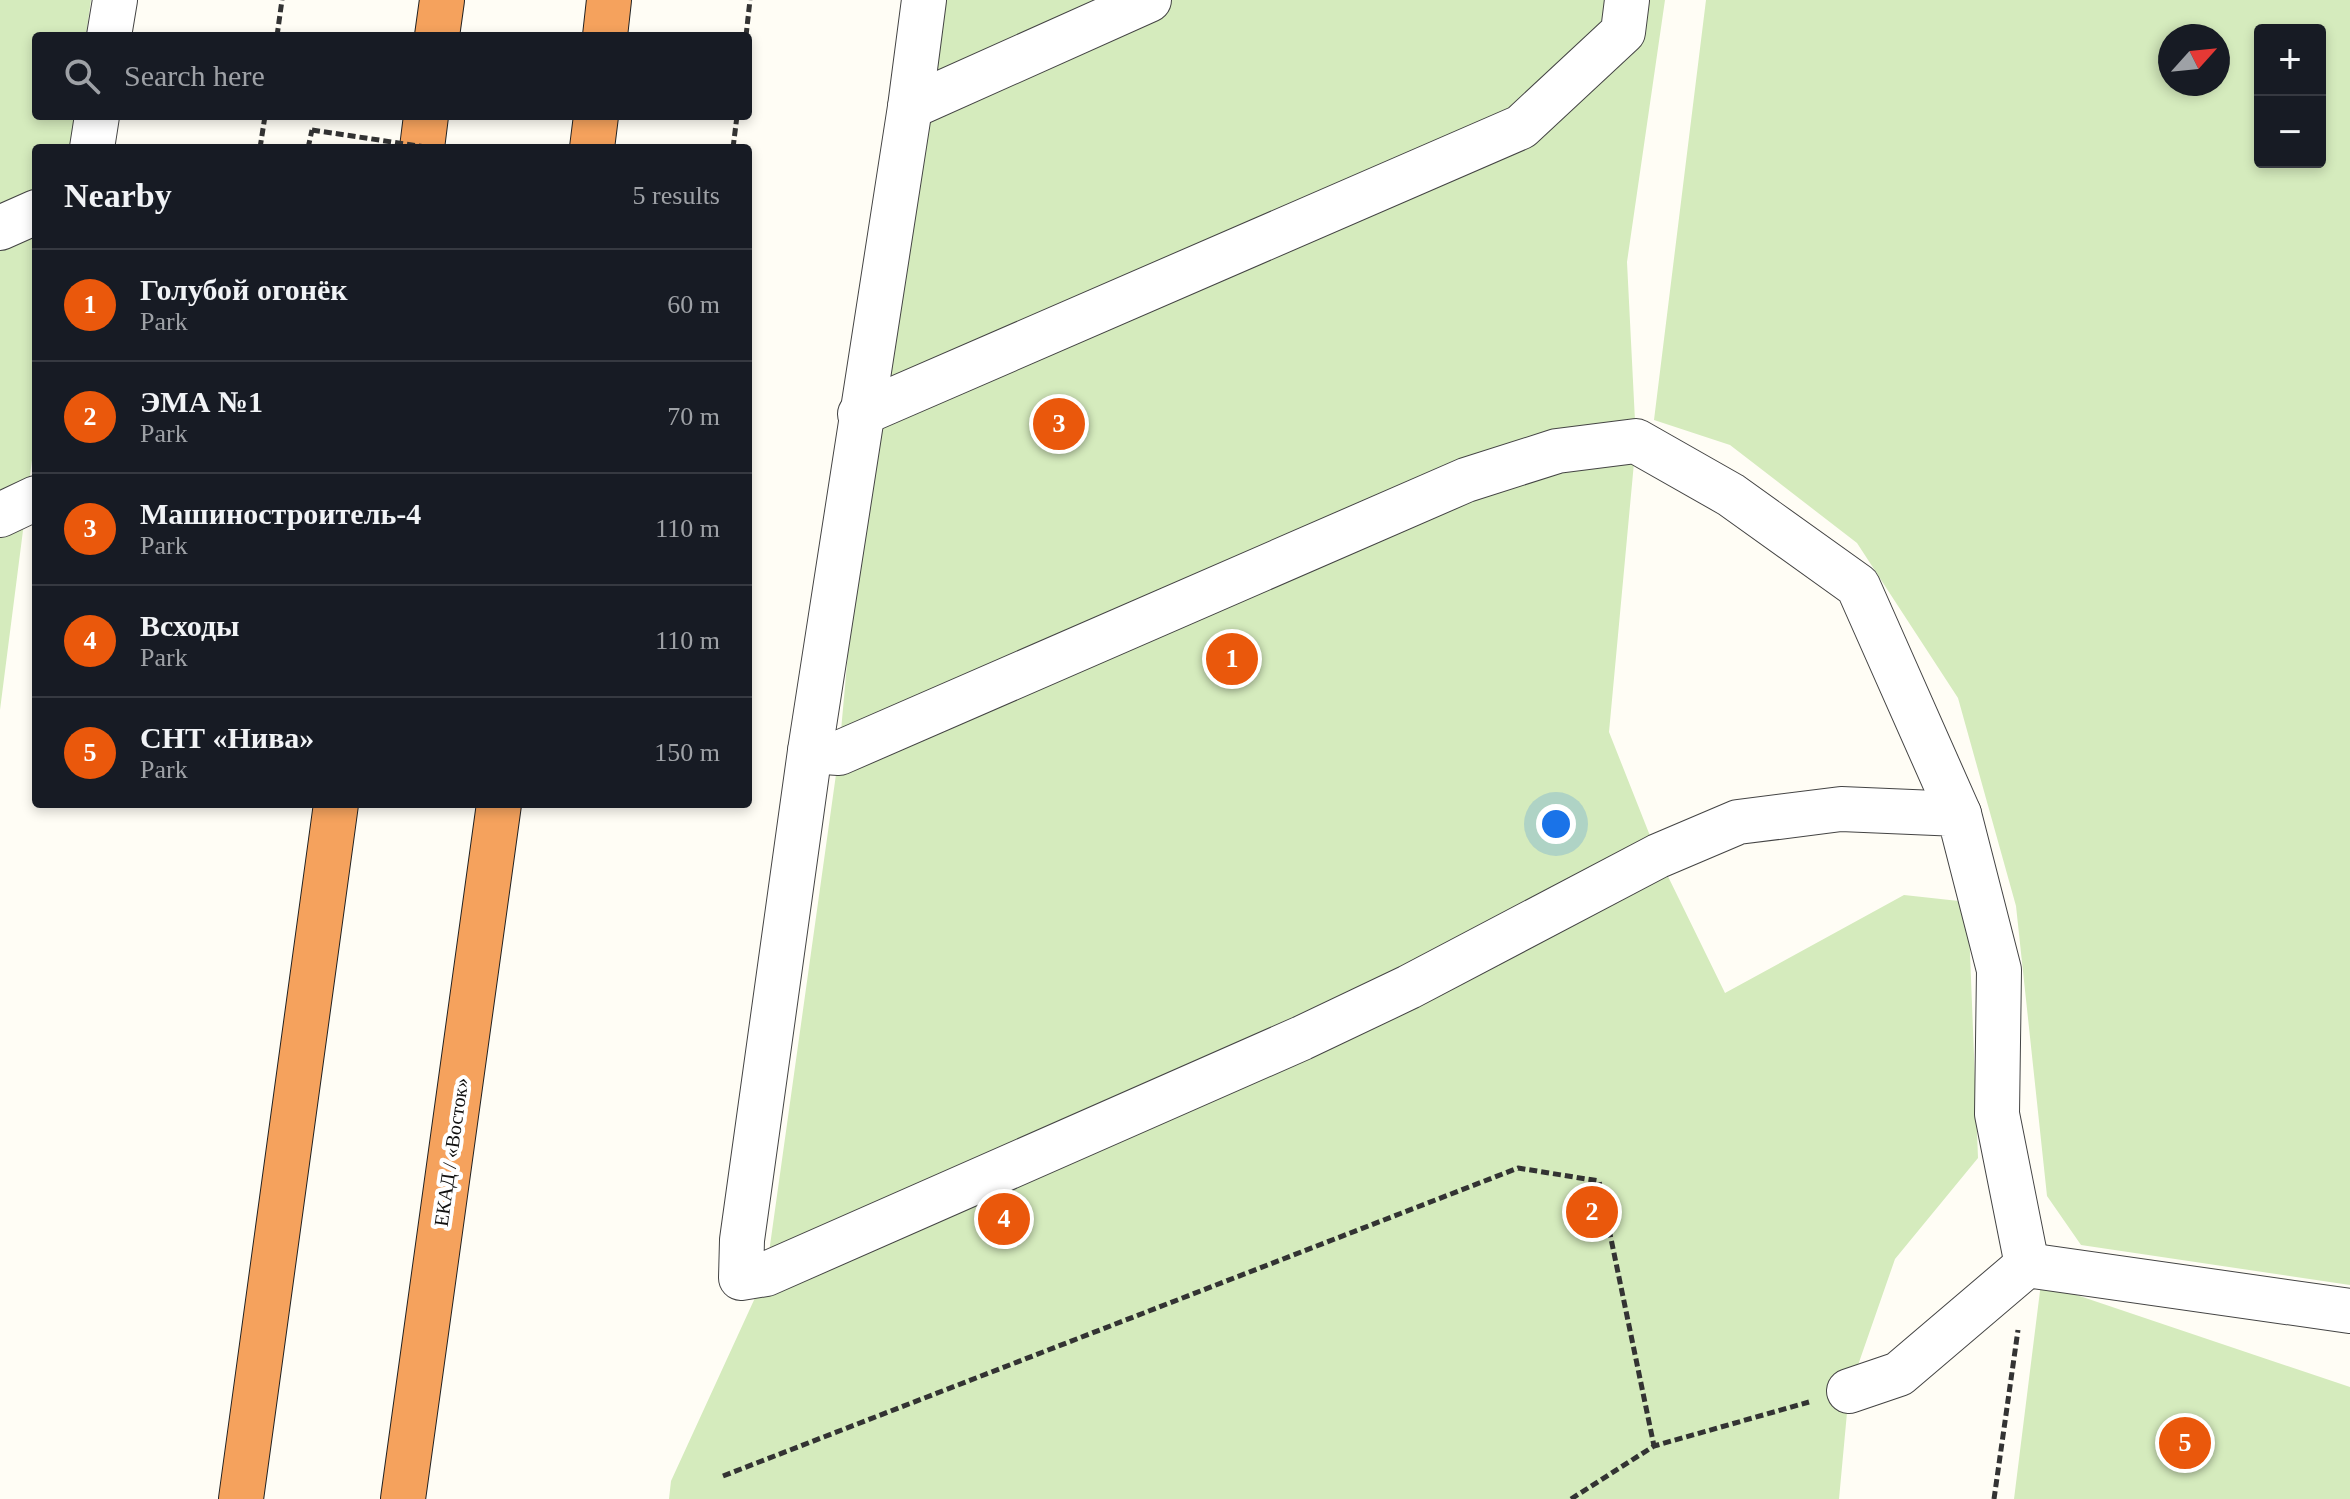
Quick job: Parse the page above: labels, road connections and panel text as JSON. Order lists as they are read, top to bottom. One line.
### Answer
{"streets":{"highway":["ЕКАД / «Восток»"]},"north":"top right","page":{"map_buttons":["+","−"],"search":"Search here","heading":["Nearby","5 results"],"list":[{"mark":"1","name":"Голубой огонёк","note":"Park","value":"60 m"},{"mark":"2","name":"ЭМА №1","note":"Park","value":"70 m"},{"mark":"3","name":"Машиностроитель-4","note":"Park","value":"110 m"},{"mark":"4","name":"Всходы","note":"Park","value":"110 m"},{"mark":"5","name":"СНТ «Нива»","note":"Park","value":"150 m"}],"pins":["3","1","2","4","5"]}}
